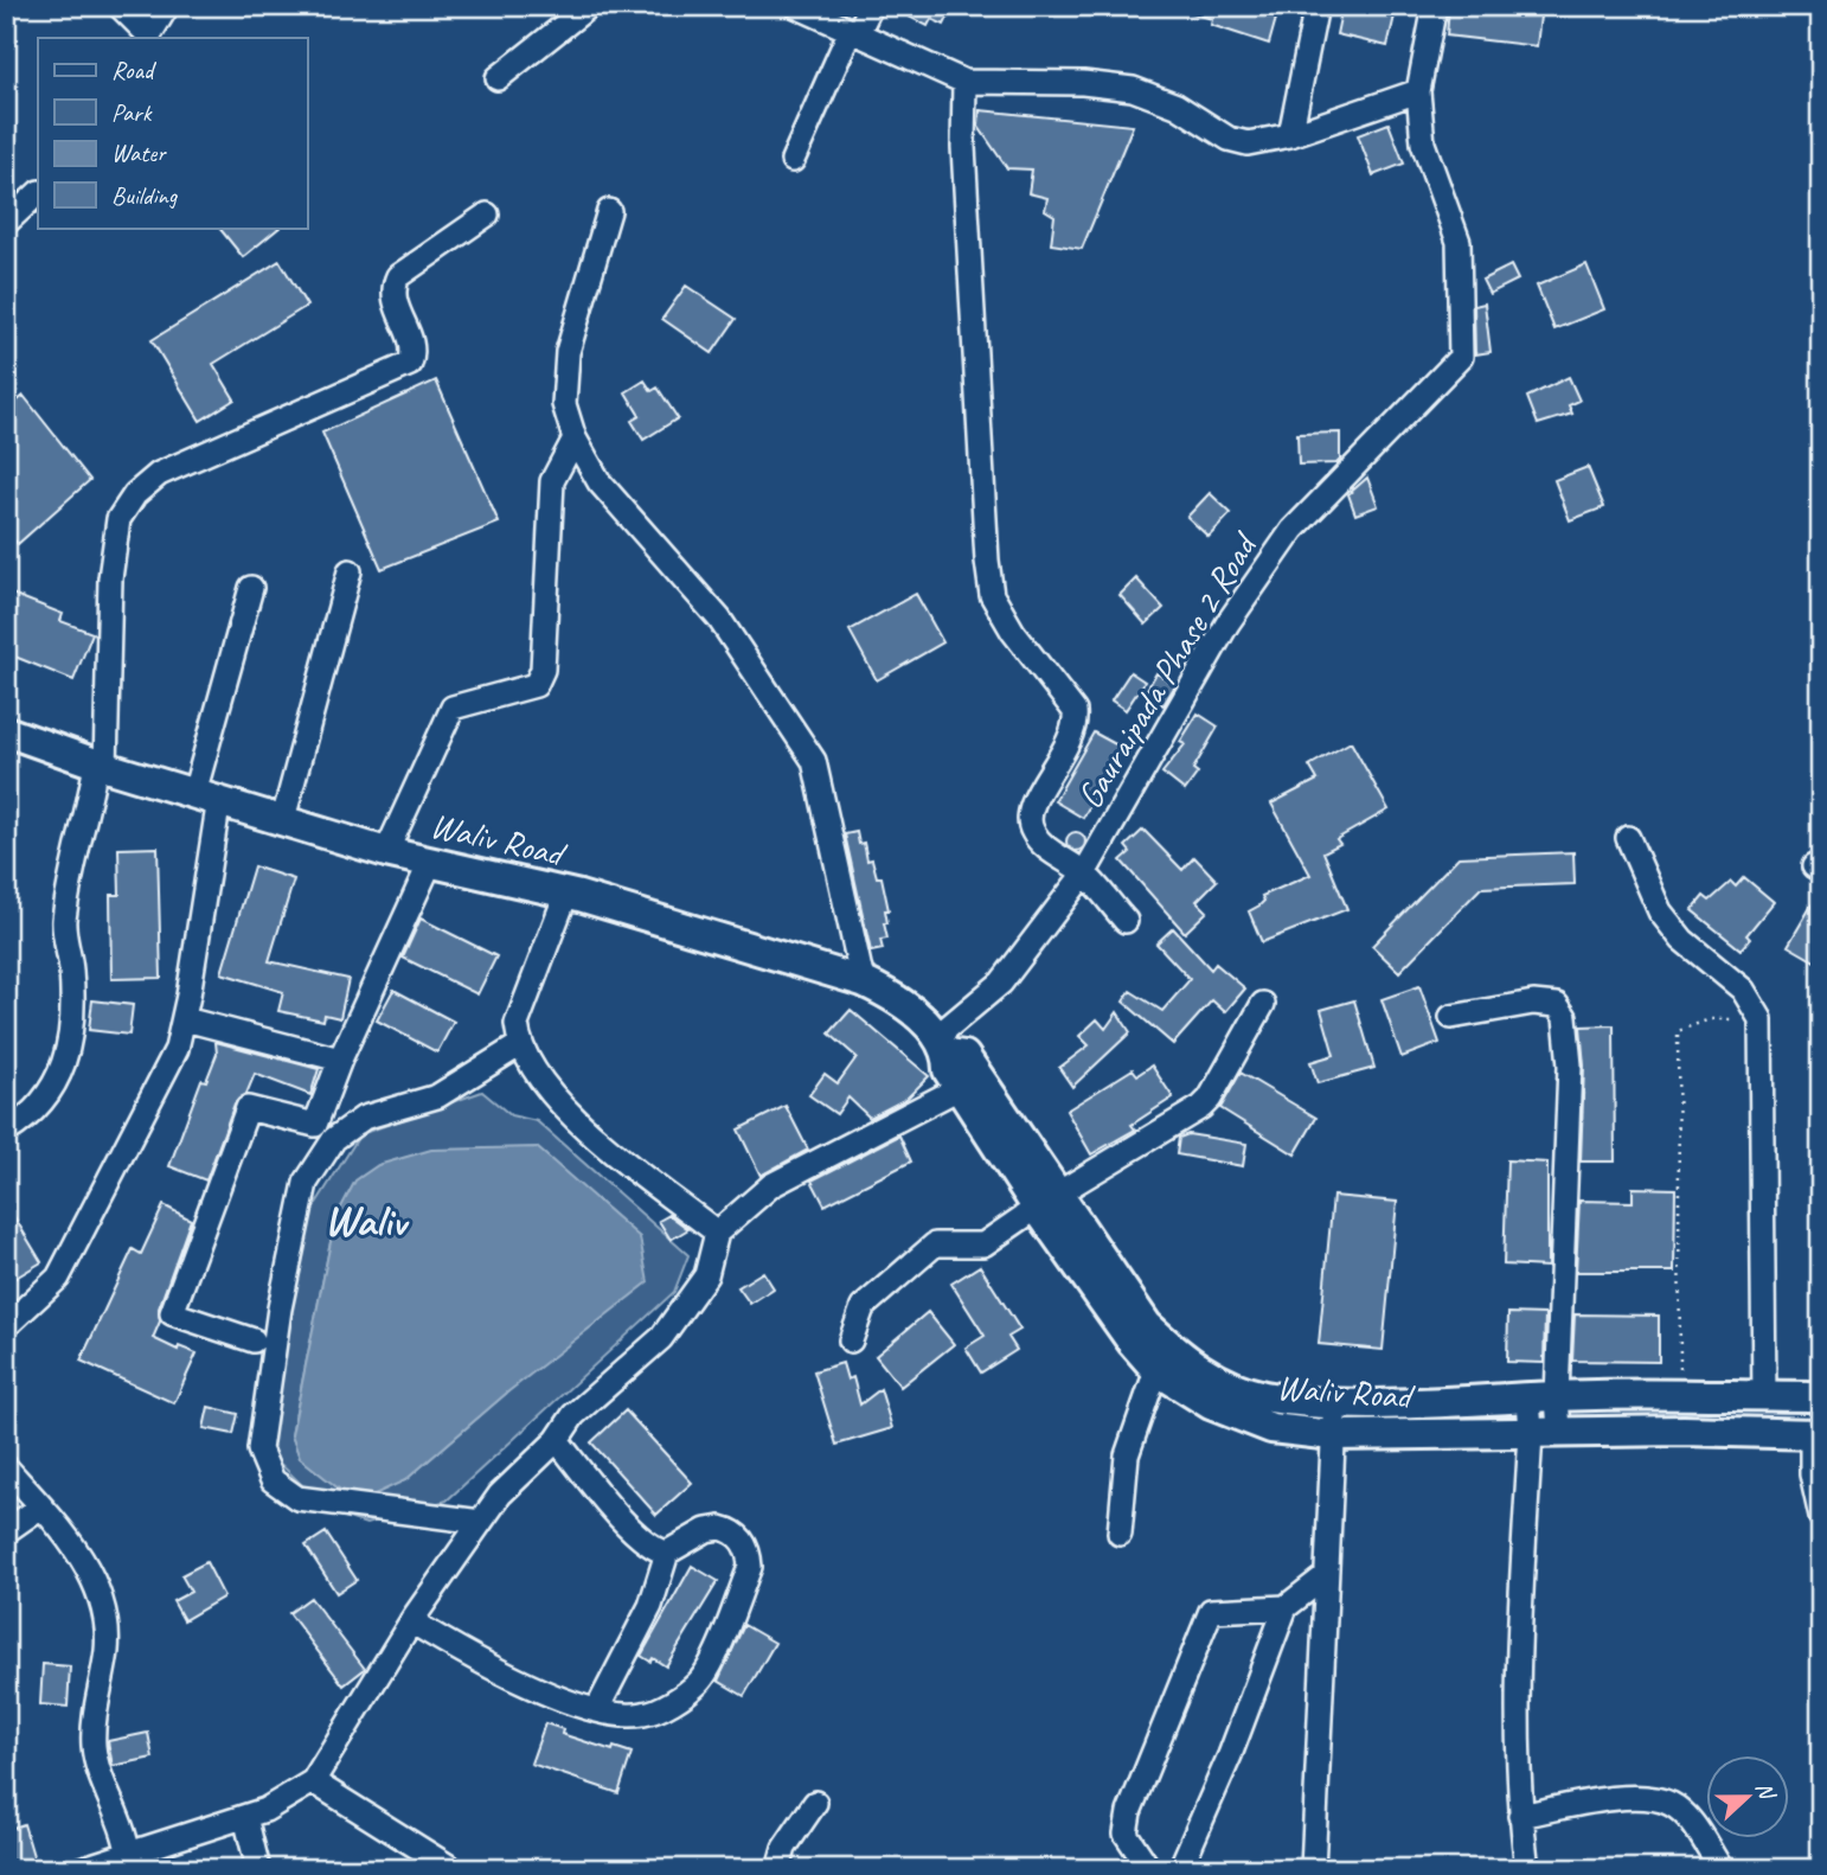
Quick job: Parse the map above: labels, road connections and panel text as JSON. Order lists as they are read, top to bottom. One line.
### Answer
{"streets":{"main road":["Waliv Road"],"street":["Gauraipada Phase 2 Road"]},"crossings":[["Gauraipada Phase 2 Road","Waliv Road"]],"districts":["Waliv"],"legend":["Road","Park","Water","Building"],"north":"right"}
